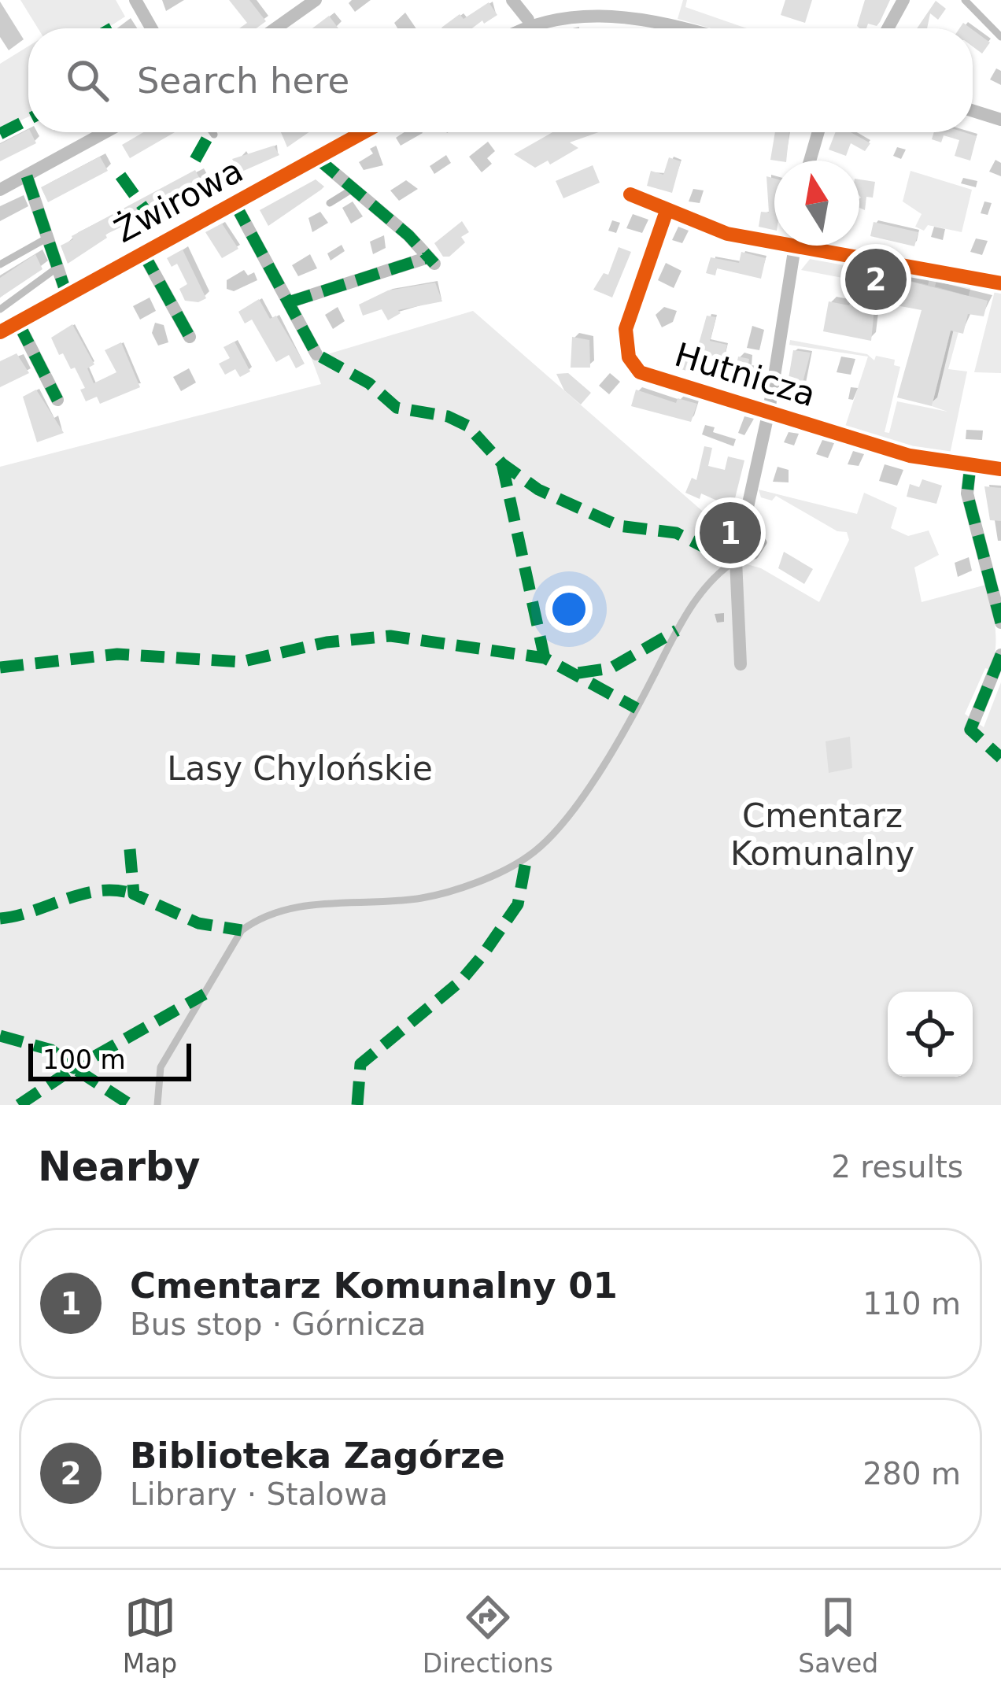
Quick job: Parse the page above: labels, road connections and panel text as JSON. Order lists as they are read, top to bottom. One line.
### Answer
{"streets":{"street":["Żwirowa","Hutnicza"]},"parks":["Lasy Chylońskie","Cmentarz Komunalny"],"scale_bar":"100 m","north":"top","page":{"search":"Search here","pins":["2","1"],"scale":"100 m","heading":["Nearby","2 results"],"list":[{"mark":"1","name":"Cmentarz Komunalny 01","note":"Bus stop · Górnicza","value":"110 m"},{"mark":"2","name":"Biblioteka Zagórze","note":"Library · Stalowa","value":"280 m"}],"nav":["Map","Directions","Saved"]}}
